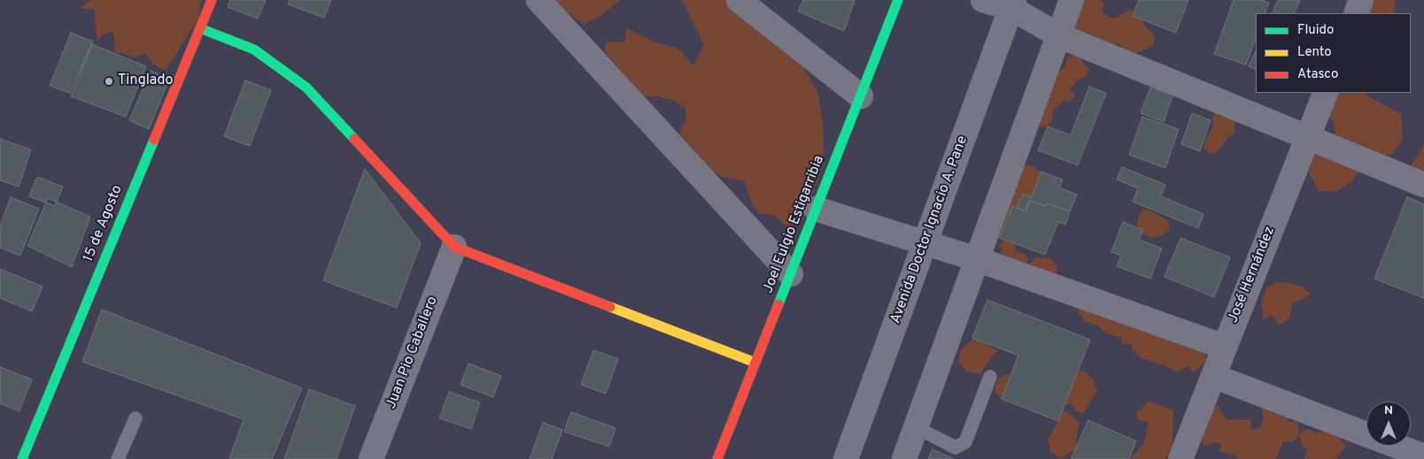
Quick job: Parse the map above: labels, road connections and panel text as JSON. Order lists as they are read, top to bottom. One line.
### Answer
{"streets":{"street":["15 de Agosto","Joel Eulgio Estigarribia","Avenida Doctor Ignacio A. Pane","José Hernández","Juan Pio Caballero"]},"places":["Tinglado"],"legend":["Fluido","Lento","Atasco"],"north":"top"}
